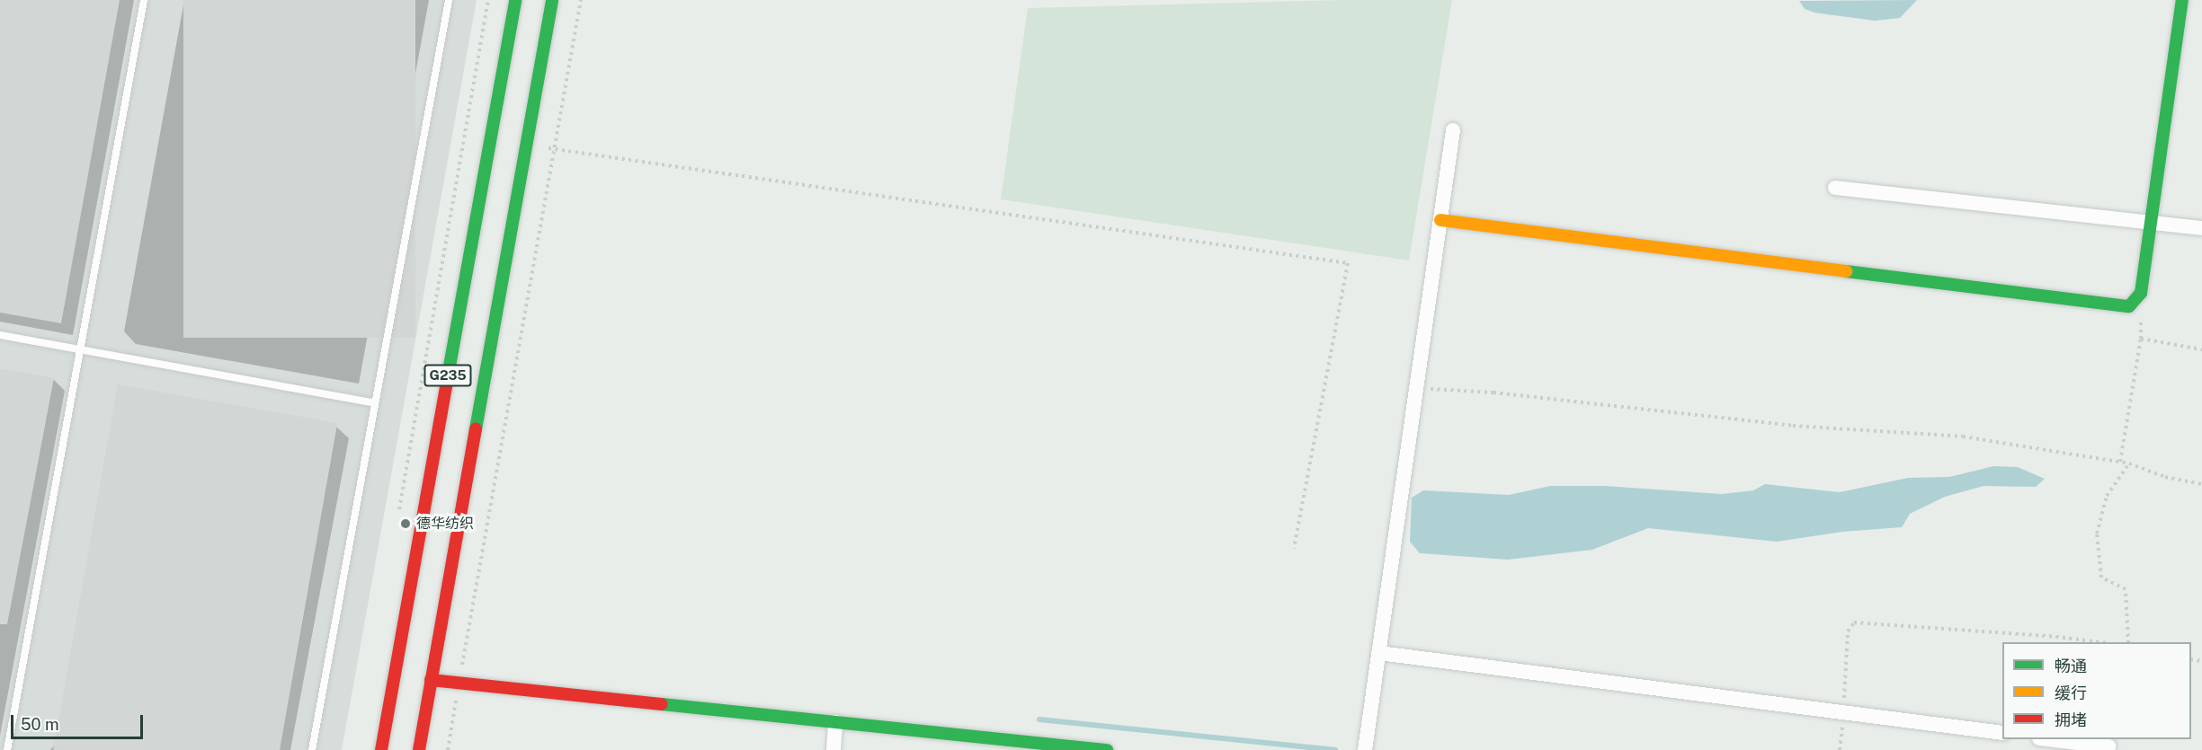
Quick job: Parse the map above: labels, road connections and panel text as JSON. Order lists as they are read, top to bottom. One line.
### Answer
{"streets":{"main road":["G235"]},"places":["德华纺织"],"legend":["畅通","缓行","拥堵"],"scale_bar":"50 m"}
